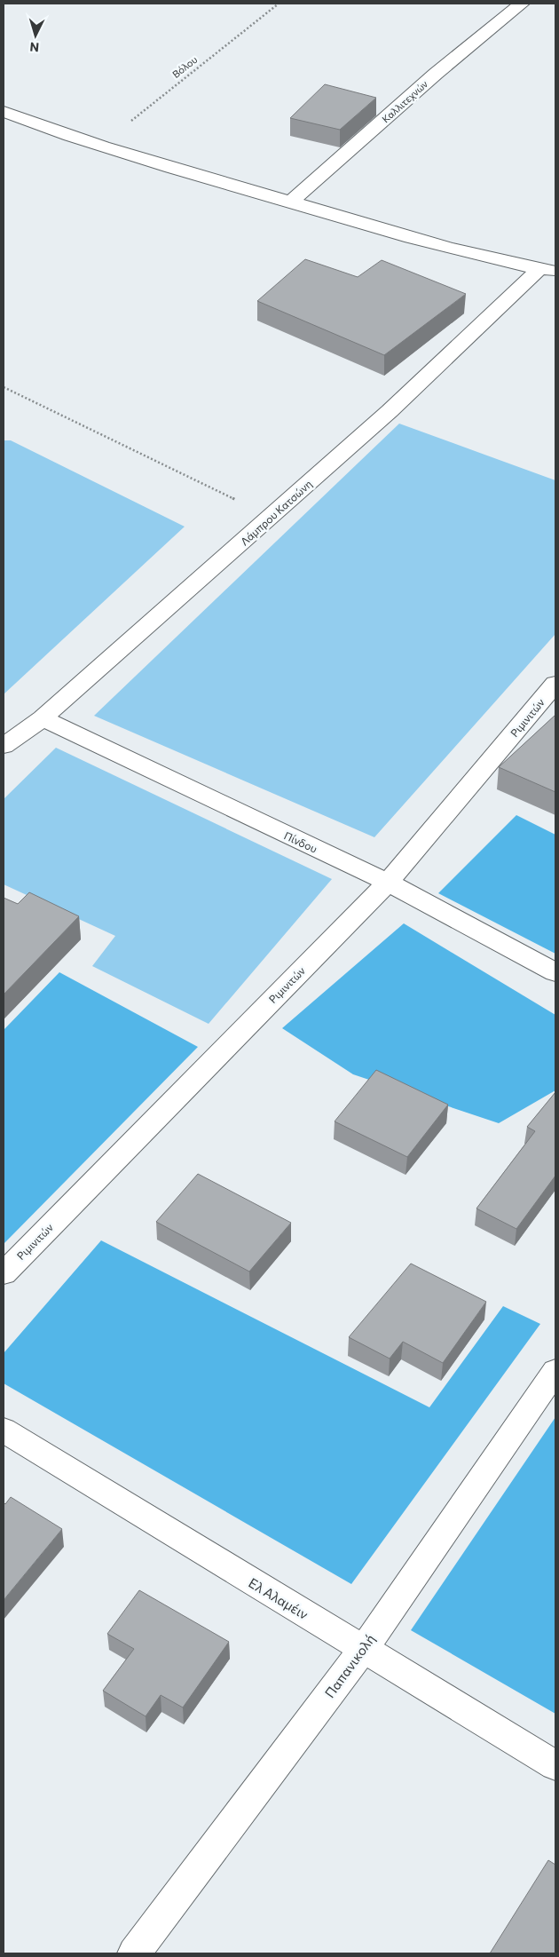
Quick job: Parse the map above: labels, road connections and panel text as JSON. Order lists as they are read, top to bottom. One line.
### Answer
{"streets":{"street":["Καλλιτεχνών","Λάμπρου Κατσώνη","Ριμινιτών","Πίνδου","Ελ Αλαμέιν","Παπανικολή"],"path":["Βόλου"]},"crossings":[["Λάμπρου Κατσώνη","Πίνδου"],["Ριμινιτών","Πίνδου"],["Ελ Αλαμέιν","Παπανικολή"]],"north":"bottom"}
